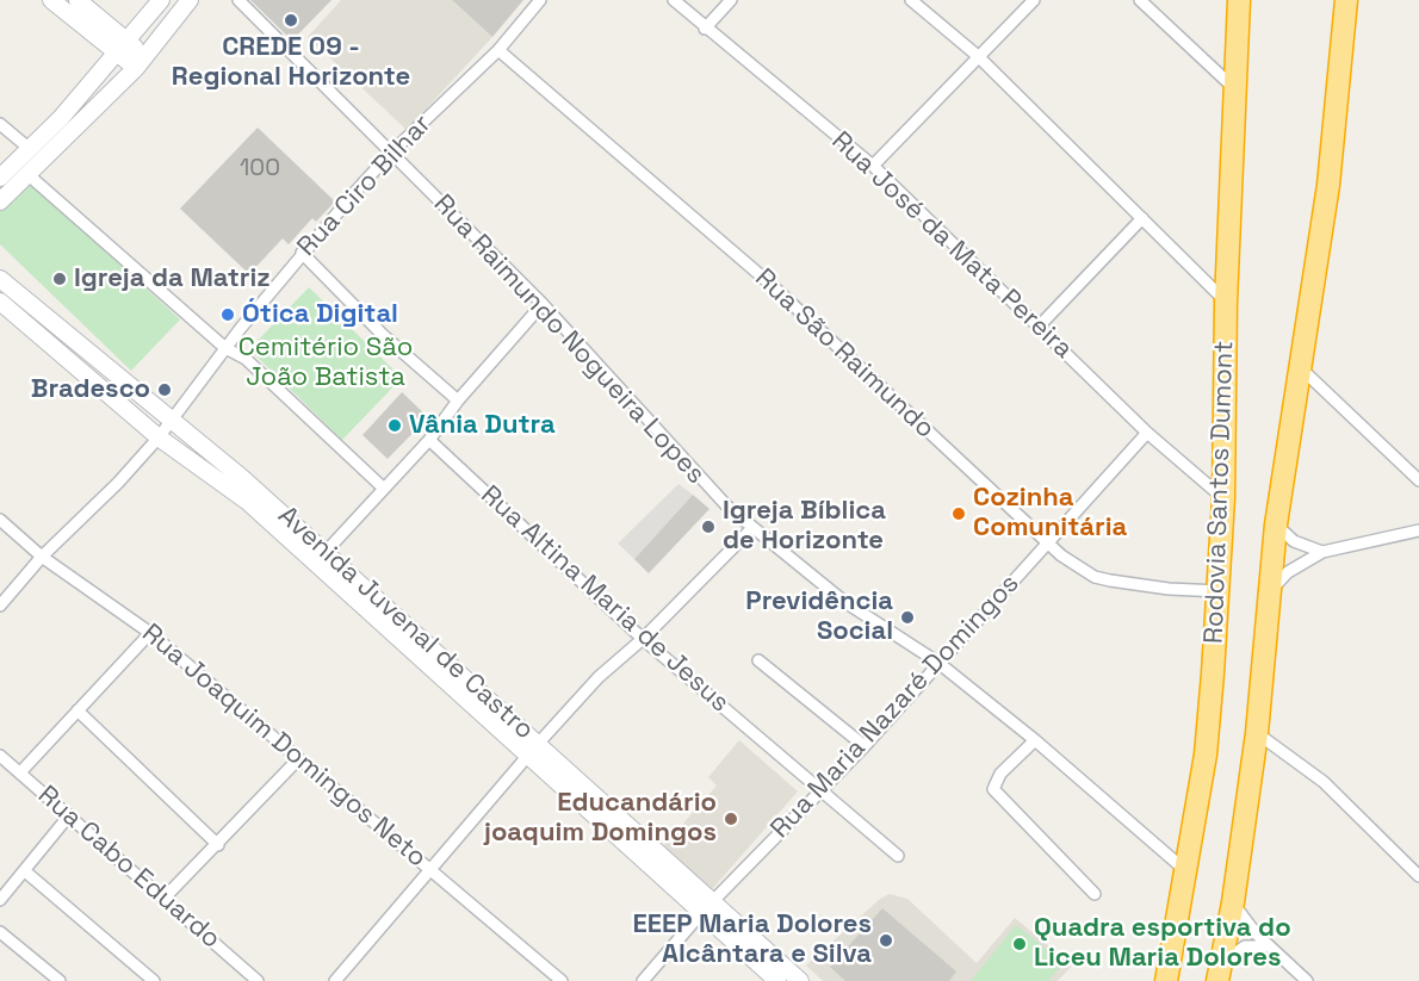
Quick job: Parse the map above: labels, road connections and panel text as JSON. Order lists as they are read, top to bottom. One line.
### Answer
{"streets":{"highway":["Rodovia Santos Dumont"],"street":["Rua Ciro Bilhar","Rua José da Mata Pereira","Rua Raimundo Nogueira Lopes","Rua São Raimundo","Rua Altina Maria de Jesus","Avenida Juvenal de Castro","Rua Maria Nazaré Domingos","Rua Joaquim Domingos Neto","Rua Cabo Eduardo"]},"crossings":[["Rua Ciro Bilhar","Rua Raimundo Nogueira Lopes"],["Rua Ciro Bilhar","Rua São Raimundo"],["Rua Ciro Bilhar","Avenida Juvenal de Castro"],["Rua Ciro Bilhar","Rua Joaquim Domingos Neto"],["Rua José da Mata Pereira","Rodovia Santos Dumont"],["Rua José da Mata Pereira","Rua Maria Nazaré Domingos"],["Rua Raimundo Nogueira Lopes","Rodovia Santos Dumont"],["Rua Raimundo Nogueira Lopes","Rua Maria Nazaré Domingos"],["Rua São Raimundo","Rodovia Santos Dumont"],["Rua São Raimundo","Rua Maria Nazaré Domingos"],["Rua Altina Maria de Jesus","Rua Maria Nazaré Domingos"],["Avenida Juvenal de Castro","Rua Maria Nazaré Domingos"]],"parks":["Cemitério São João Batista"],"places":["CREDE 09 - Regional Horizonte","Igreja da Matriz","Ótica Digital","Bradesco","Vânia Dutra","Cozinha Comunitária","Igreja Bíblica de Horizonte","Previdência Social","Educandário joaquim Domingos","EEEP Maria Dolores Alcântara e Silva","Quadra esportiva do Liceu Maria Dolores"],"house_numbers":["100"]}
